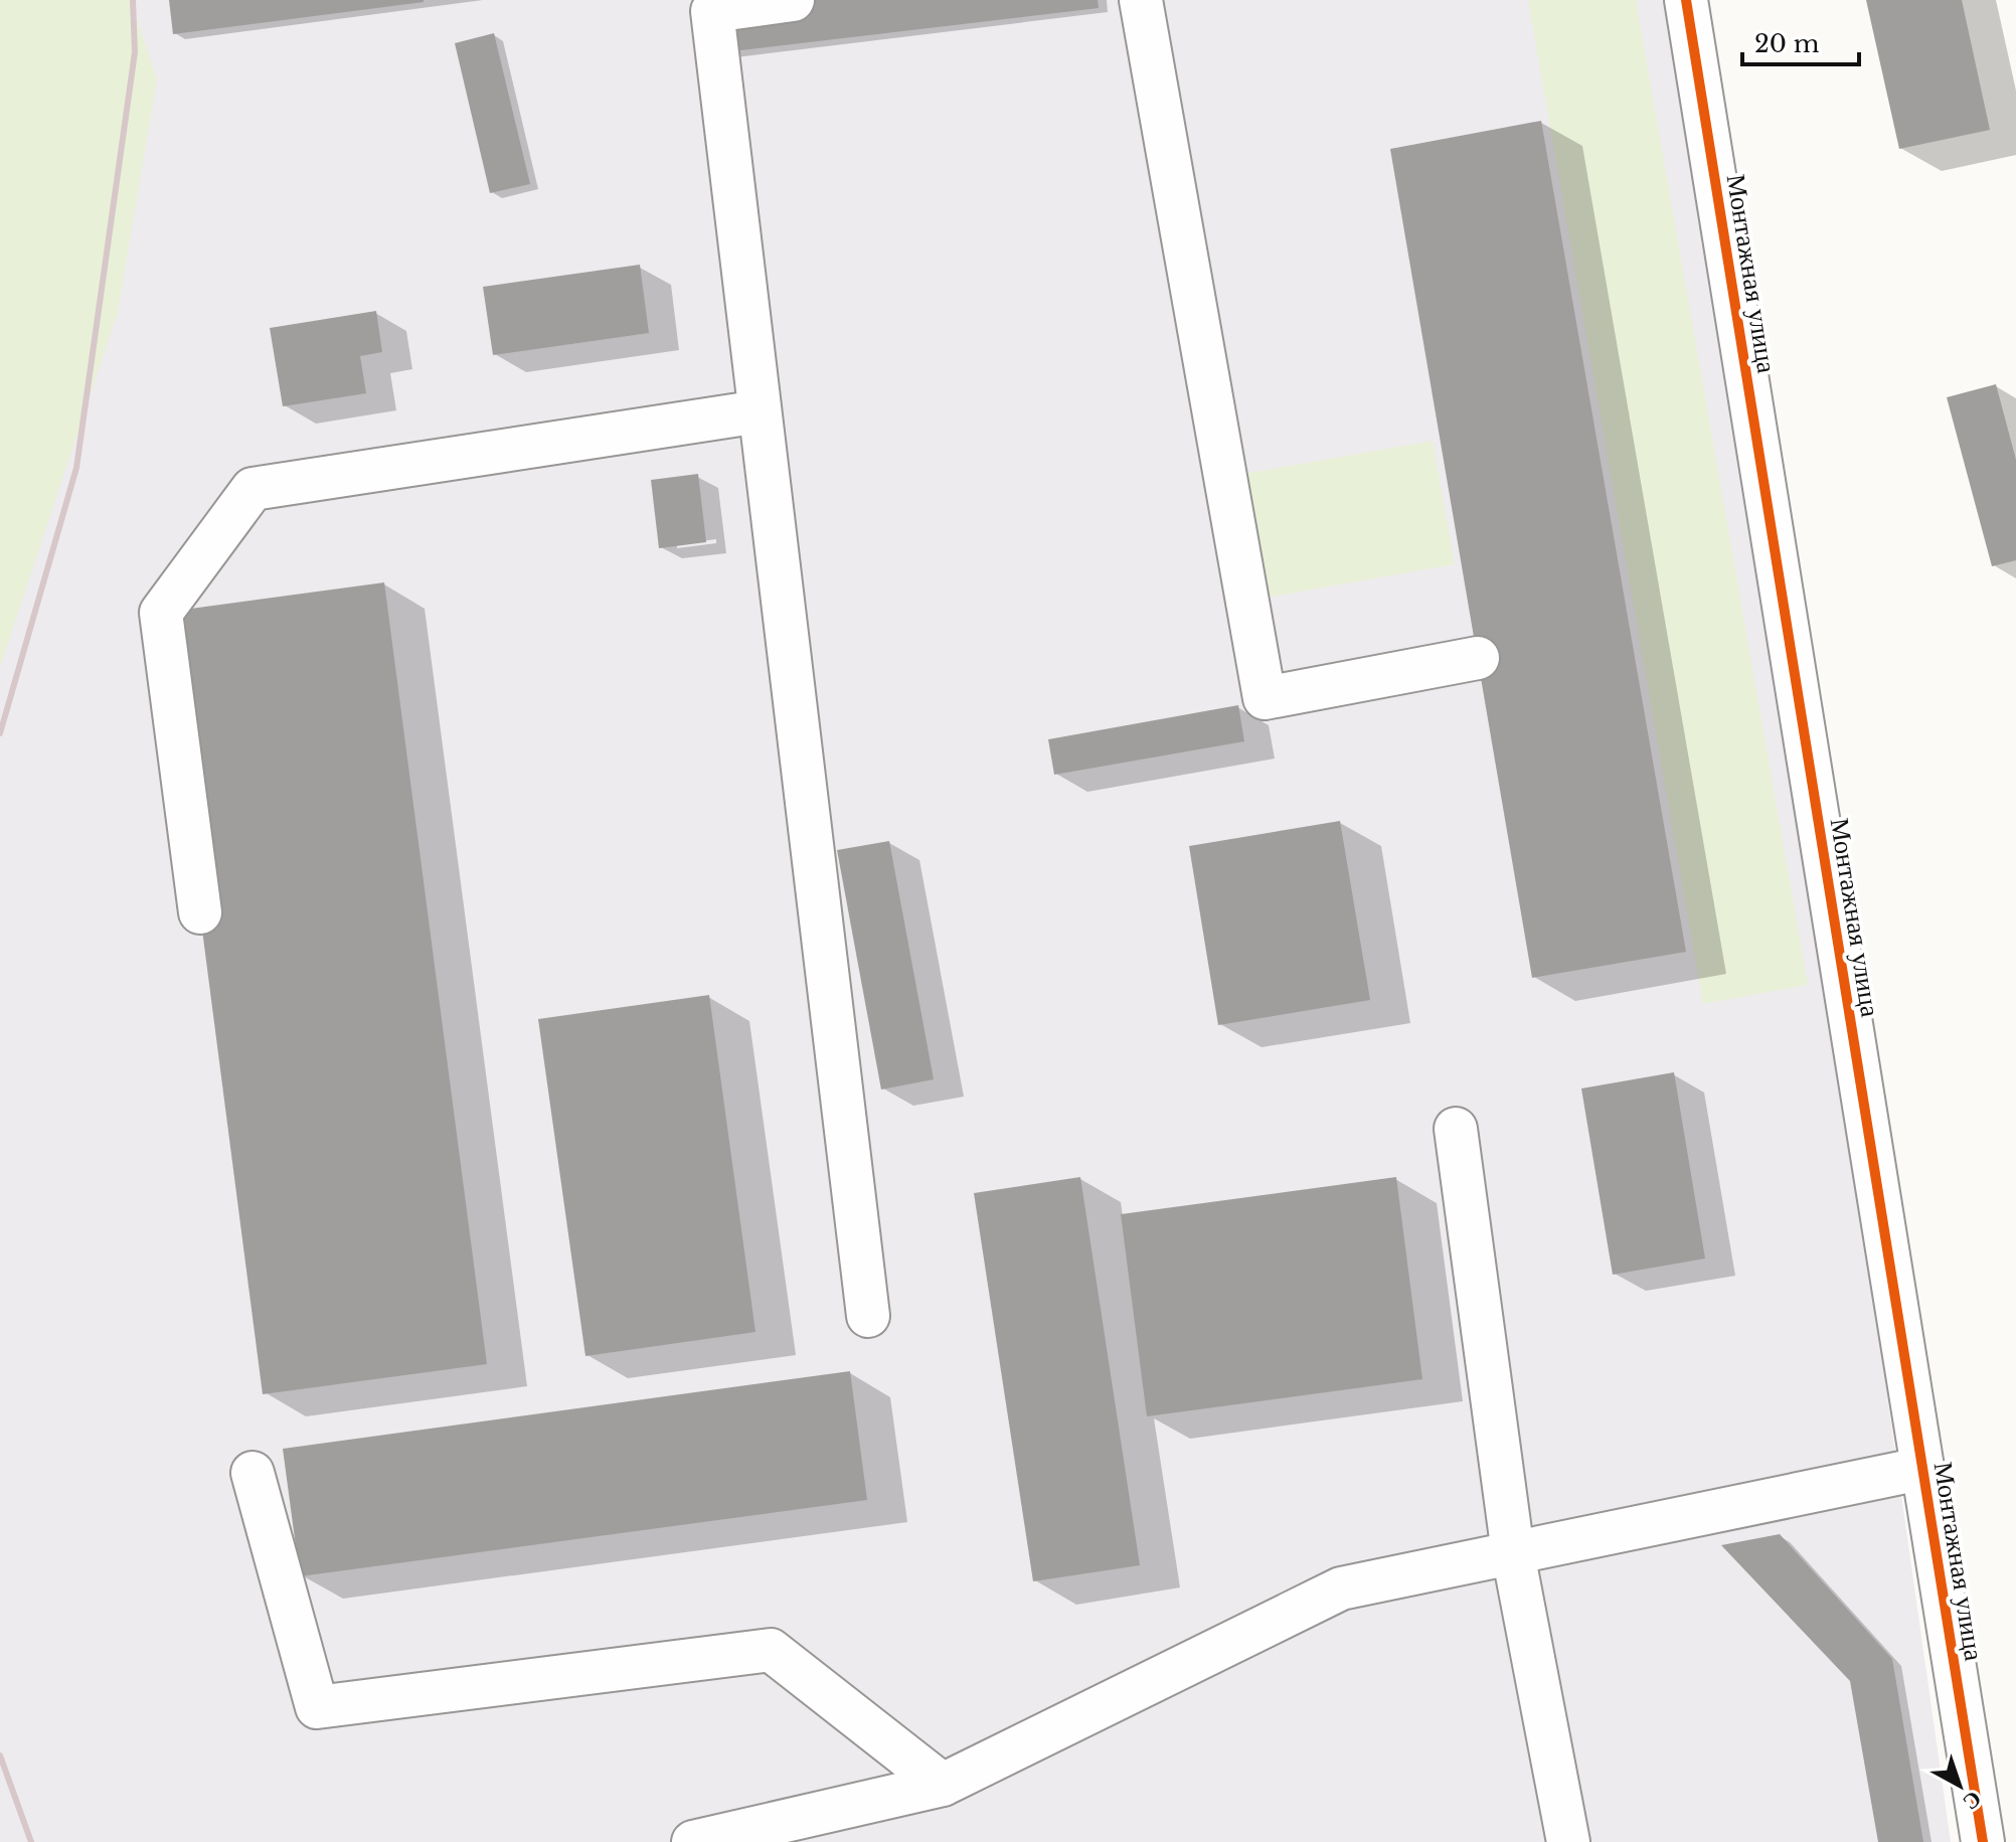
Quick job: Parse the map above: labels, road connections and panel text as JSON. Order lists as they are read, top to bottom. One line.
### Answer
{"streets":{"street":["Монтажная улица"]},"scale_bar":"20 m","north":"bottom right"}
